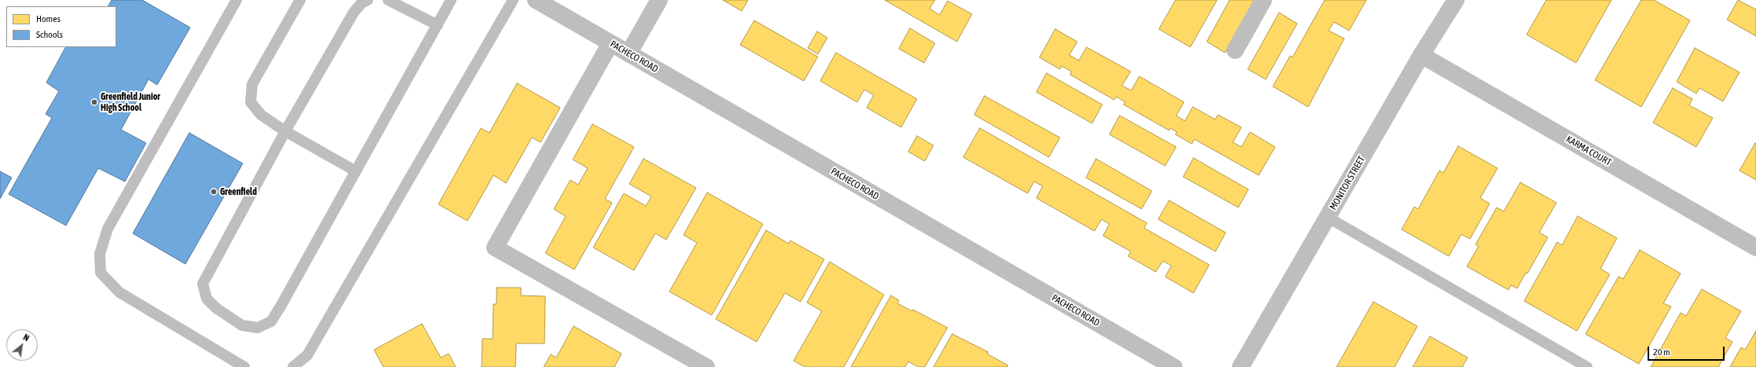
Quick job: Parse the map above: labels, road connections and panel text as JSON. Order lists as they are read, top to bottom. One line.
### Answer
{"streets":{"street":["PACHECO ROAD","KARMA COURT","MONITOR STREET"]},"crossings":[["KARMA COURT","MONITOR STREET"]],"places":["Greenfield Junior High School","Greenfield"],"legend":["Homes","Schools"],"scale_bar":"20 m","north":"top right"}
